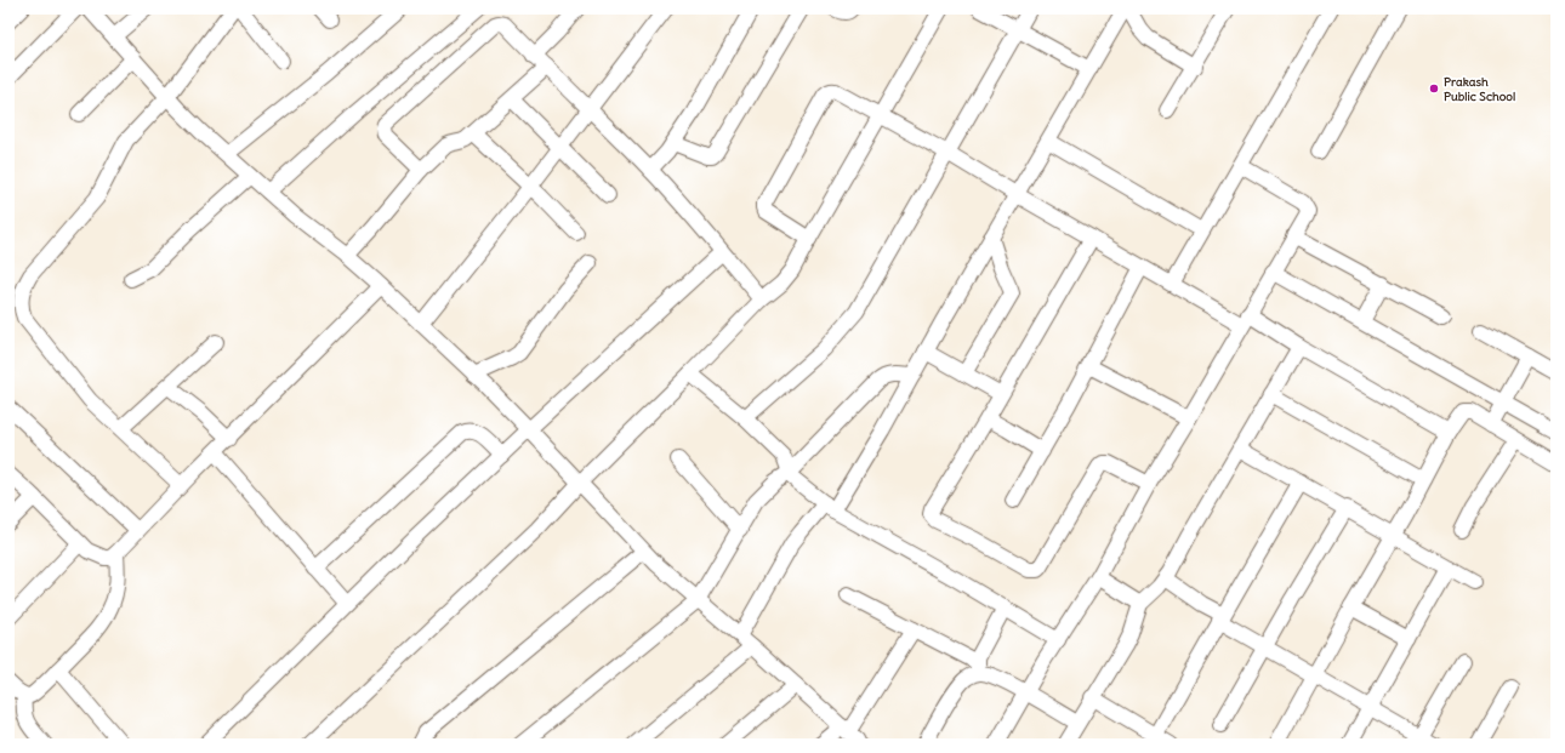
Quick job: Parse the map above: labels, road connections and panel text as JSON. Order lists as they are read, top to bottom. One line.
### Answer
{"places":["Prakash Public School"]}
